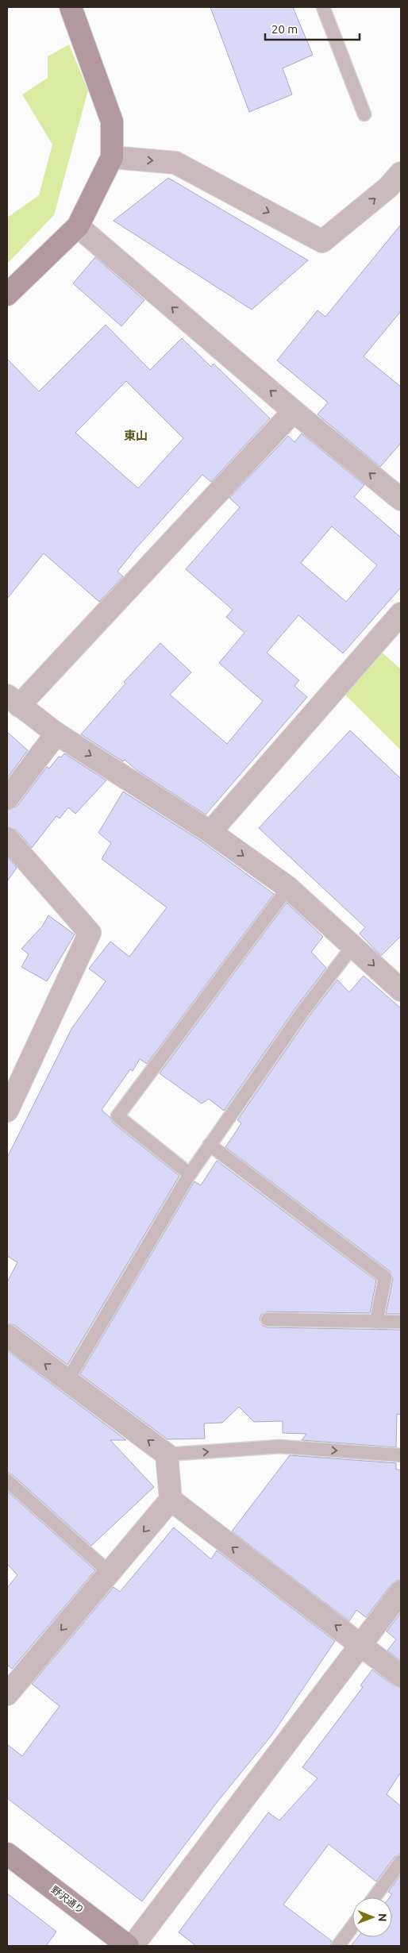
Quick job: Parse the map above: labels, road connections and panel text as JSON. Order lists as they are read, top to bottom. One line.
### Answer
{"streets":{"street":["野沢通り"]},"districts":["東山"],"scale_bar":"20 m","north":"right"}
